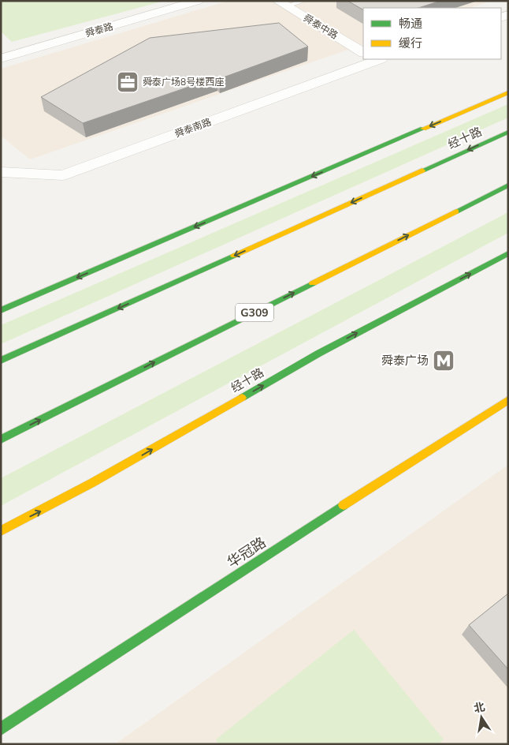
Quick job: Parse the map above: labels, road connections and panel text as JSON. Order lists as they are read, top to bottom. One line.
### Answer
{"streets":{"main road":["经十路","G309","华冠路"],"street":["舜泰中路","舜泰路","舜泰南路"]},"places":{"office":["舜泰广场8号楼西座"],"metro station":["舜泰广场"]},"legend":["畅通","缓行"],"north":"top"}
